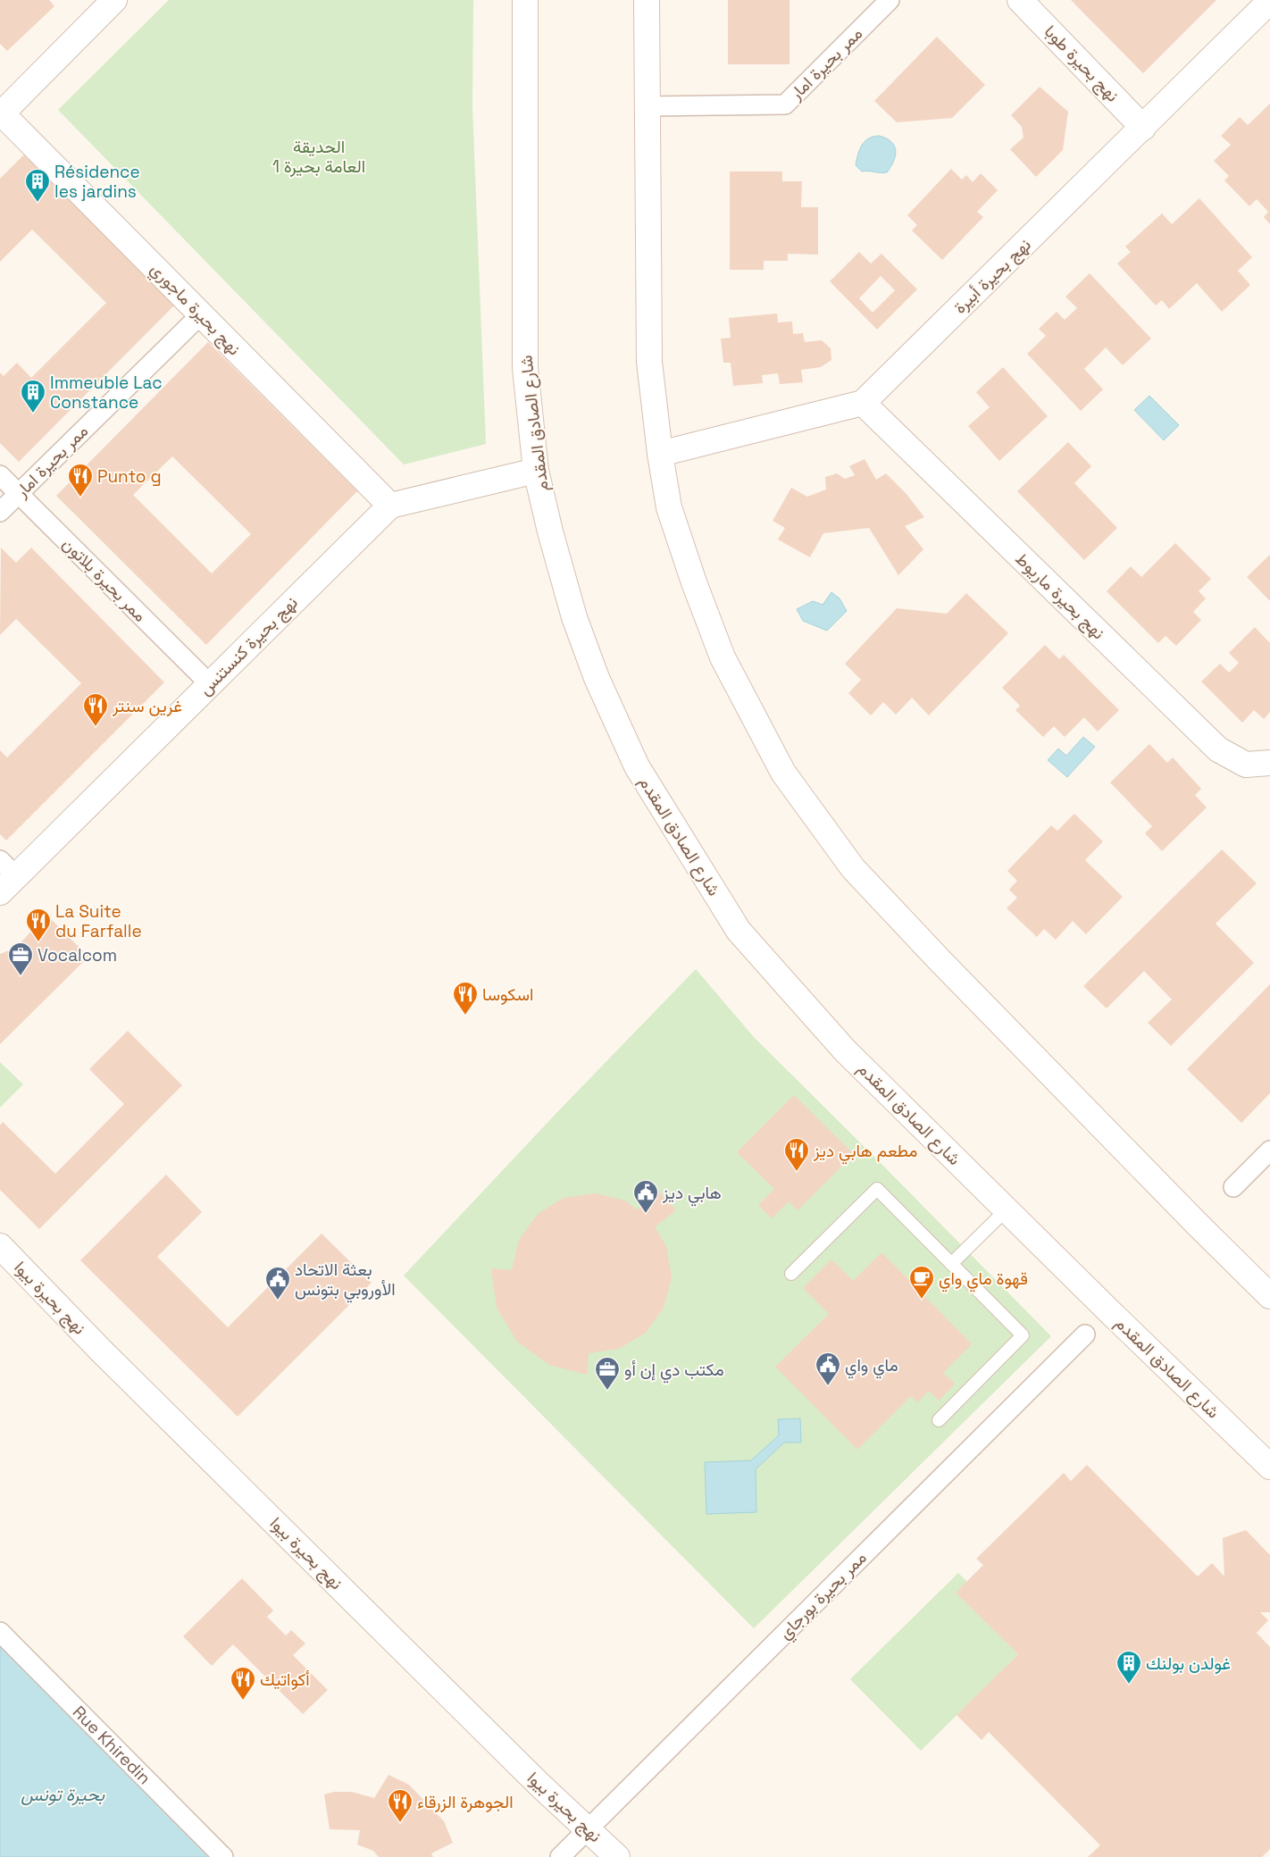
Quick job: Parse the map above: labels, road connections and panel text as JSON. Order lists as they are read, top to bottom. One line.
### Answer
{"streets":{"street":["ممر بحيرة امار","نهج بحيرة طوبا","نهج بحيرة أبيرة","نهج بحيرة ماجوري","شارع الصادق المقدم","ممر بحيرة بلاتون","نهج بحيرة ماريوط","نهج بحيرة كنستنس","نهج بحيرة بيوا","ممر بحيرة بورجاي","Rue Khiredin"]},"crossings":[["ممر بحيرة امار","نهج بحيرة ماجوري"],["ممر بحيرة امار","ممر بحيرة بلاتون"],["نهج بحيرة طوبا","نهج بحيرة أبيرة"],["نهج بحيرة أبيرة","نهج بحيرة ماريوط"],["نهج بحيرة ماجوري","نهج بحيرة كنستنس"],["ممر بحيرة بلاتون","نهج بحيرة كنستنس"],["نهج بحيرة بيوا","ممر بحيرة بورجاي"]],"water":["بحيرة تونس"],"parks":["الحديقة العامة بحيرة 1"],"places":{"building":["Résidence les jardins","Immeuble Lac Constance","غولدن بولنك"],"restaurant":["Punto g","غرين سنتر","La Suite du Farfalle","اسكوسا","مطعم هابي ديز","أكواتيك","الجوهرة الزرقاء"],"office":["Vocalcom","مكتب دي إن أو"],"public building":["هابي ديز","بعثة الاتحاد الأوروبي بتونس","ماي واي"],"cafe":["قهوة ماي واي"]}}
